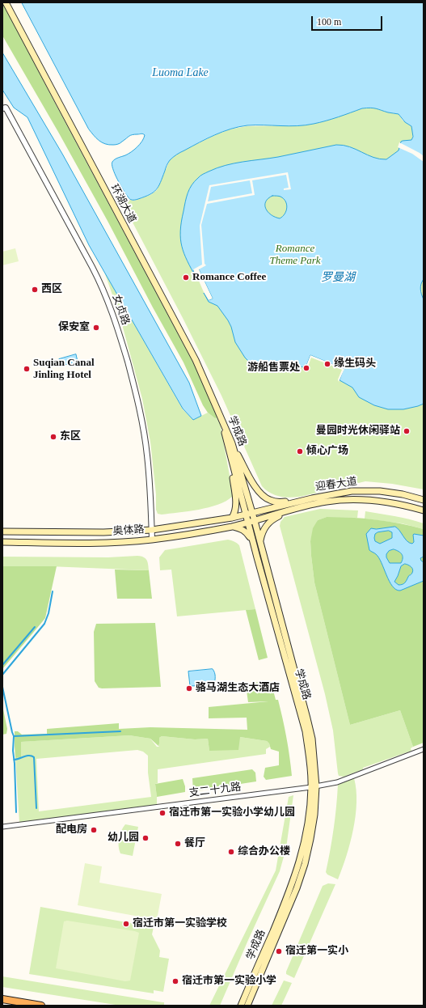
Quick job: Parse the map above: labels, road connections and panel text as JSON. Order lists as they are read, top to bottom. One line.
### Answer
{"streets":{"main road":["环湖大道","学成路","迎春大道","奥体路"],"street":["女贞路","支二十九路"]},"crossings":[["环湖大道","学成路"],["女贞路","奥体路"],["学成路","迎春大道"],["学成路","奥体路"],["学成路","支二十九路"],["迎春大道","奥体路"]],"water":["Luoma Lake","罗曼湖"],"parks":["Romance Theme Park"],"places":["Romance Coffee","西区","保安室","缘生码头","游船售票处","Suqian Canal Jinling Hotel","曼园时光休闲驿站","东区","倾心广场","骆马湖生态大酒店","宿迁市第一实验小学幼儿园","配电房","幼儿园","餐厅","综合办公楼","宿迁市第一实验学校","宿迁第一实小","宿迁市第一实验小学"],"scale_bar":"100 m"}
